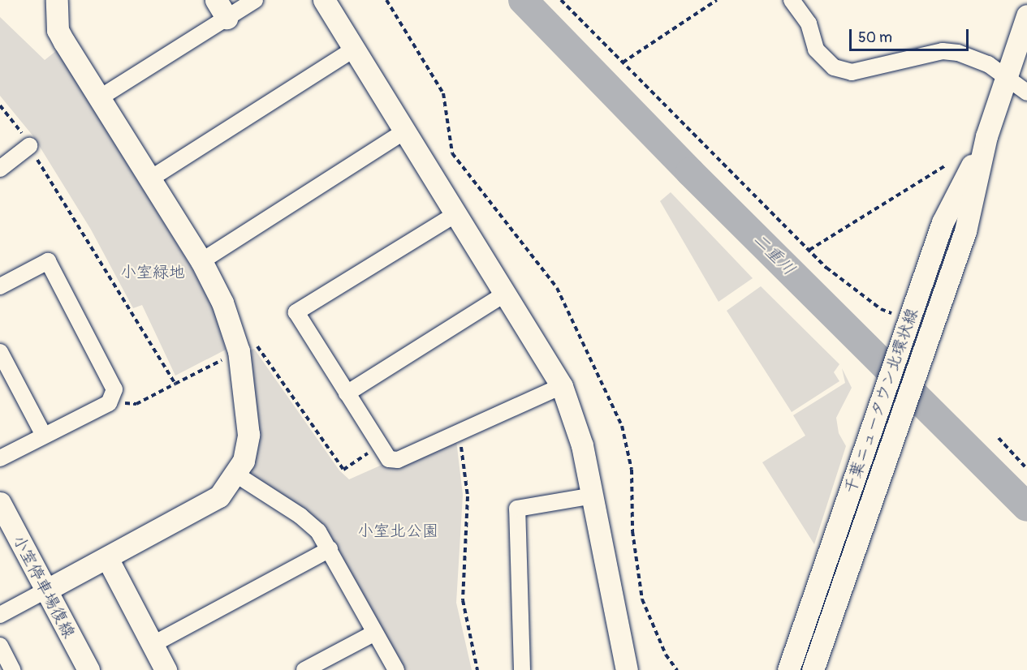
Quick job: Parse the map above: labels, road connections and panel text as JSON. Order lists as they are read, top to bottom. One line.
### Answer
{"streets":{"street":["千葉ニュータウン北環状線","小室停車場復線"]},"water":["二重川"],"parks":["小室緑地","小室北公園"],"scale_bar":"50 m"}
